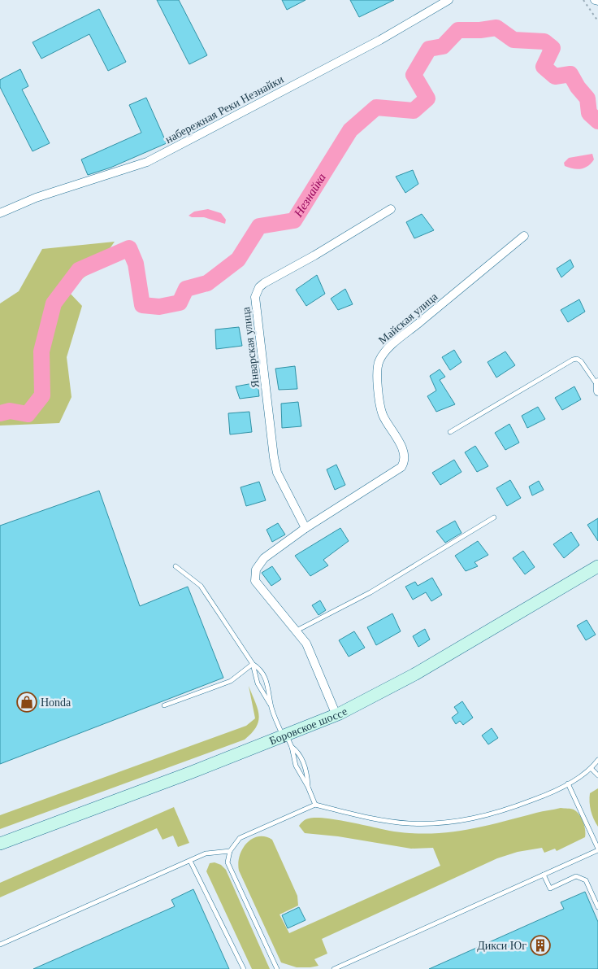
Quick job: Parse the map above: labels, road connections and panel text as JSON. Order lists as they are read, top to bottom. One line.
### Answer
{"streets":{"main road":["Боровское шоссе"],"street":["набережная Реки Незнайки","Майская улица","Январская улица"]},"crossings":[["Майская улица","Январская улица"]],"water":["Незнайка"],"places":{"shop":["Honda"],"building":["Дикси Юг"]}}
